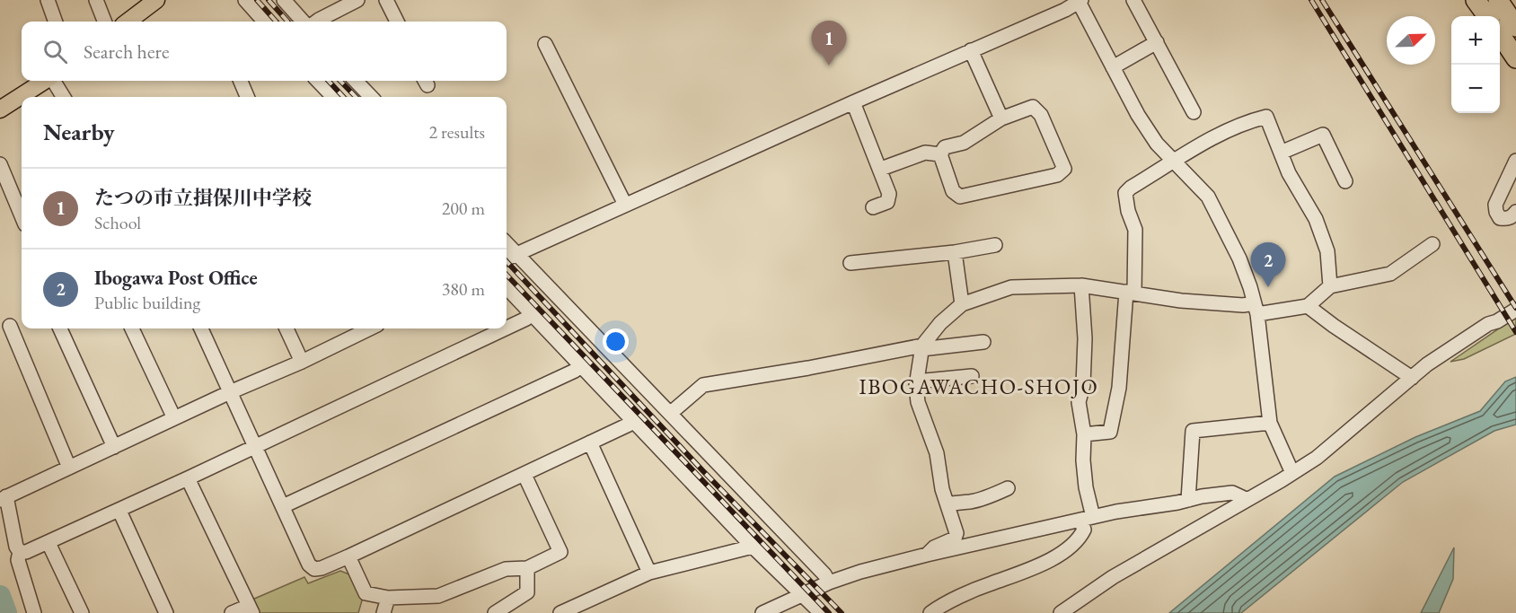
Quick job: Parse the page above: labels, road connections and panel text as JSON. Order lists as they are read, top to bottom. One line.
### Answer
{"districts":["IBOGAWACHO-SHOJO"],"north":"top right","page":{"map_buttons":["+","−"],"pins":["1","2"],"search":"Search here","heading":["Nearby","2 results"],"list":[{"mark":"1","name":"たつの市立揖保川中学校","note":"School","value":"200 m"},{"mark":"2","name":"Ibogawa Post Office","note":"Public building","value":"380 m"}]}}
